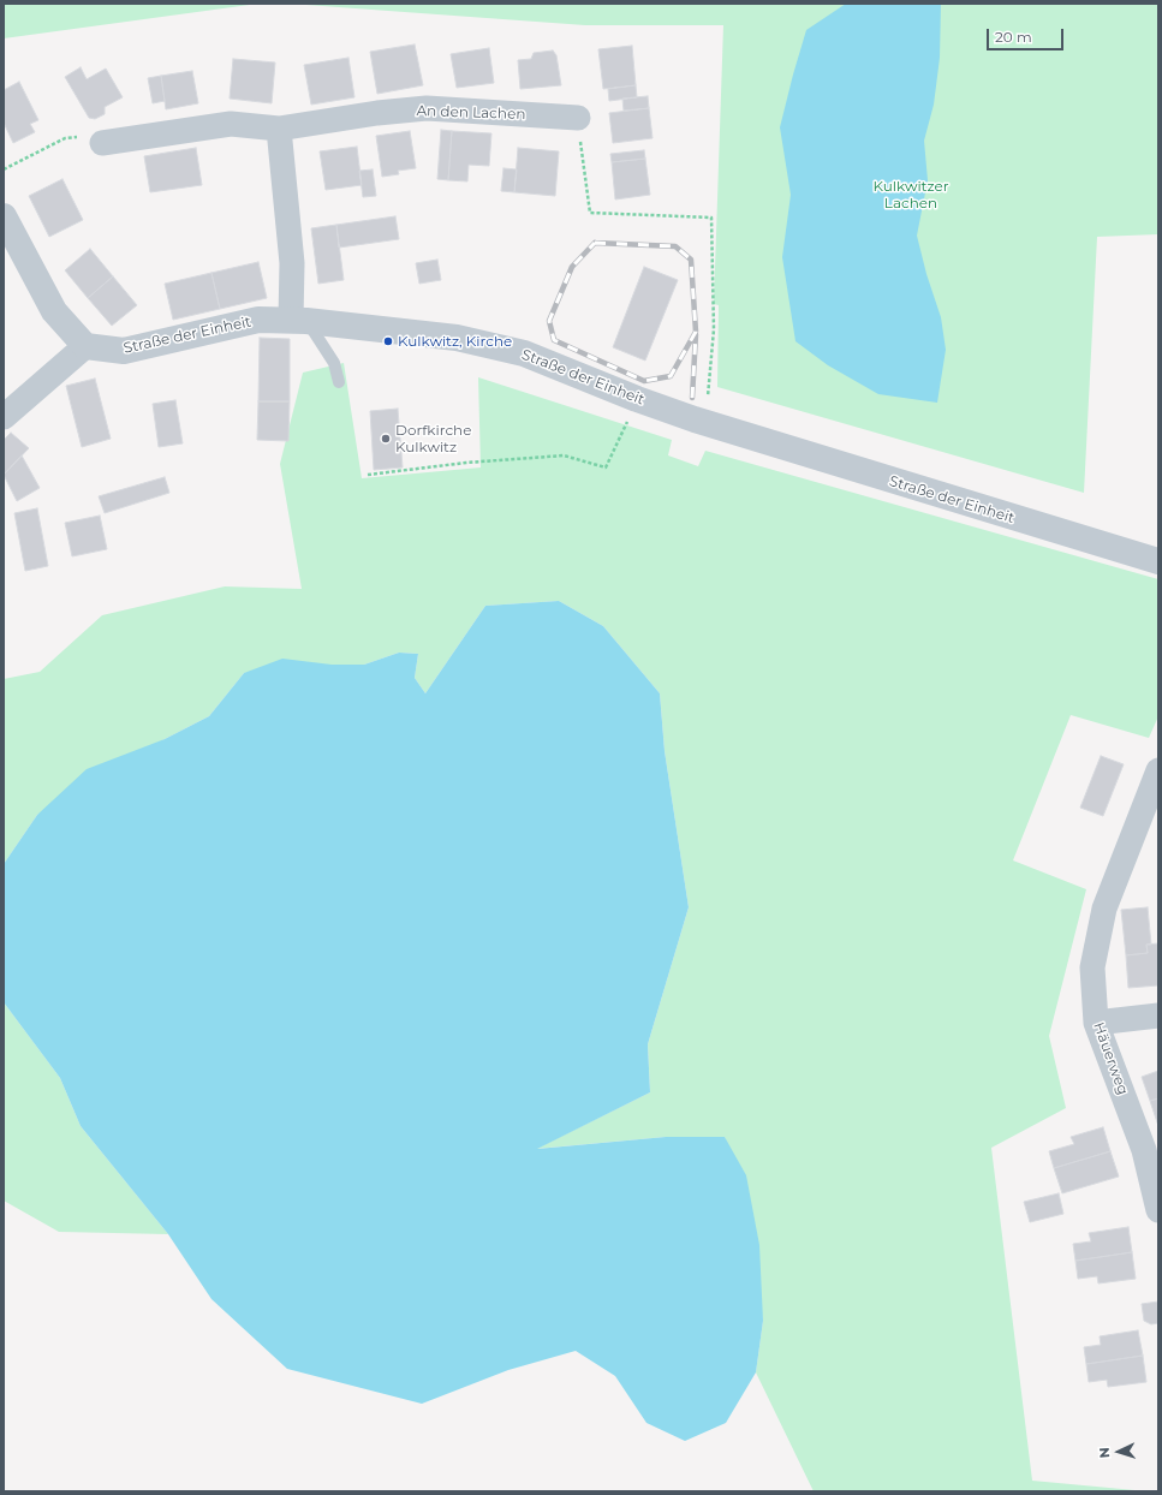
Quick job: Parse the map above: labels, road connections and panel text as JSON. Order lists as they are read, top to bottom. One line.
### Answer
{"streets":{"street":["An den Lachen","Straße der Einheit","Häuerweg"]},"parks":["Kulkwitzer Lachen"],"places":["Kulkwitz, Kirche","Dorfkirche Kulkwitz"],"scale_bar":"20 m","north":"left"}
